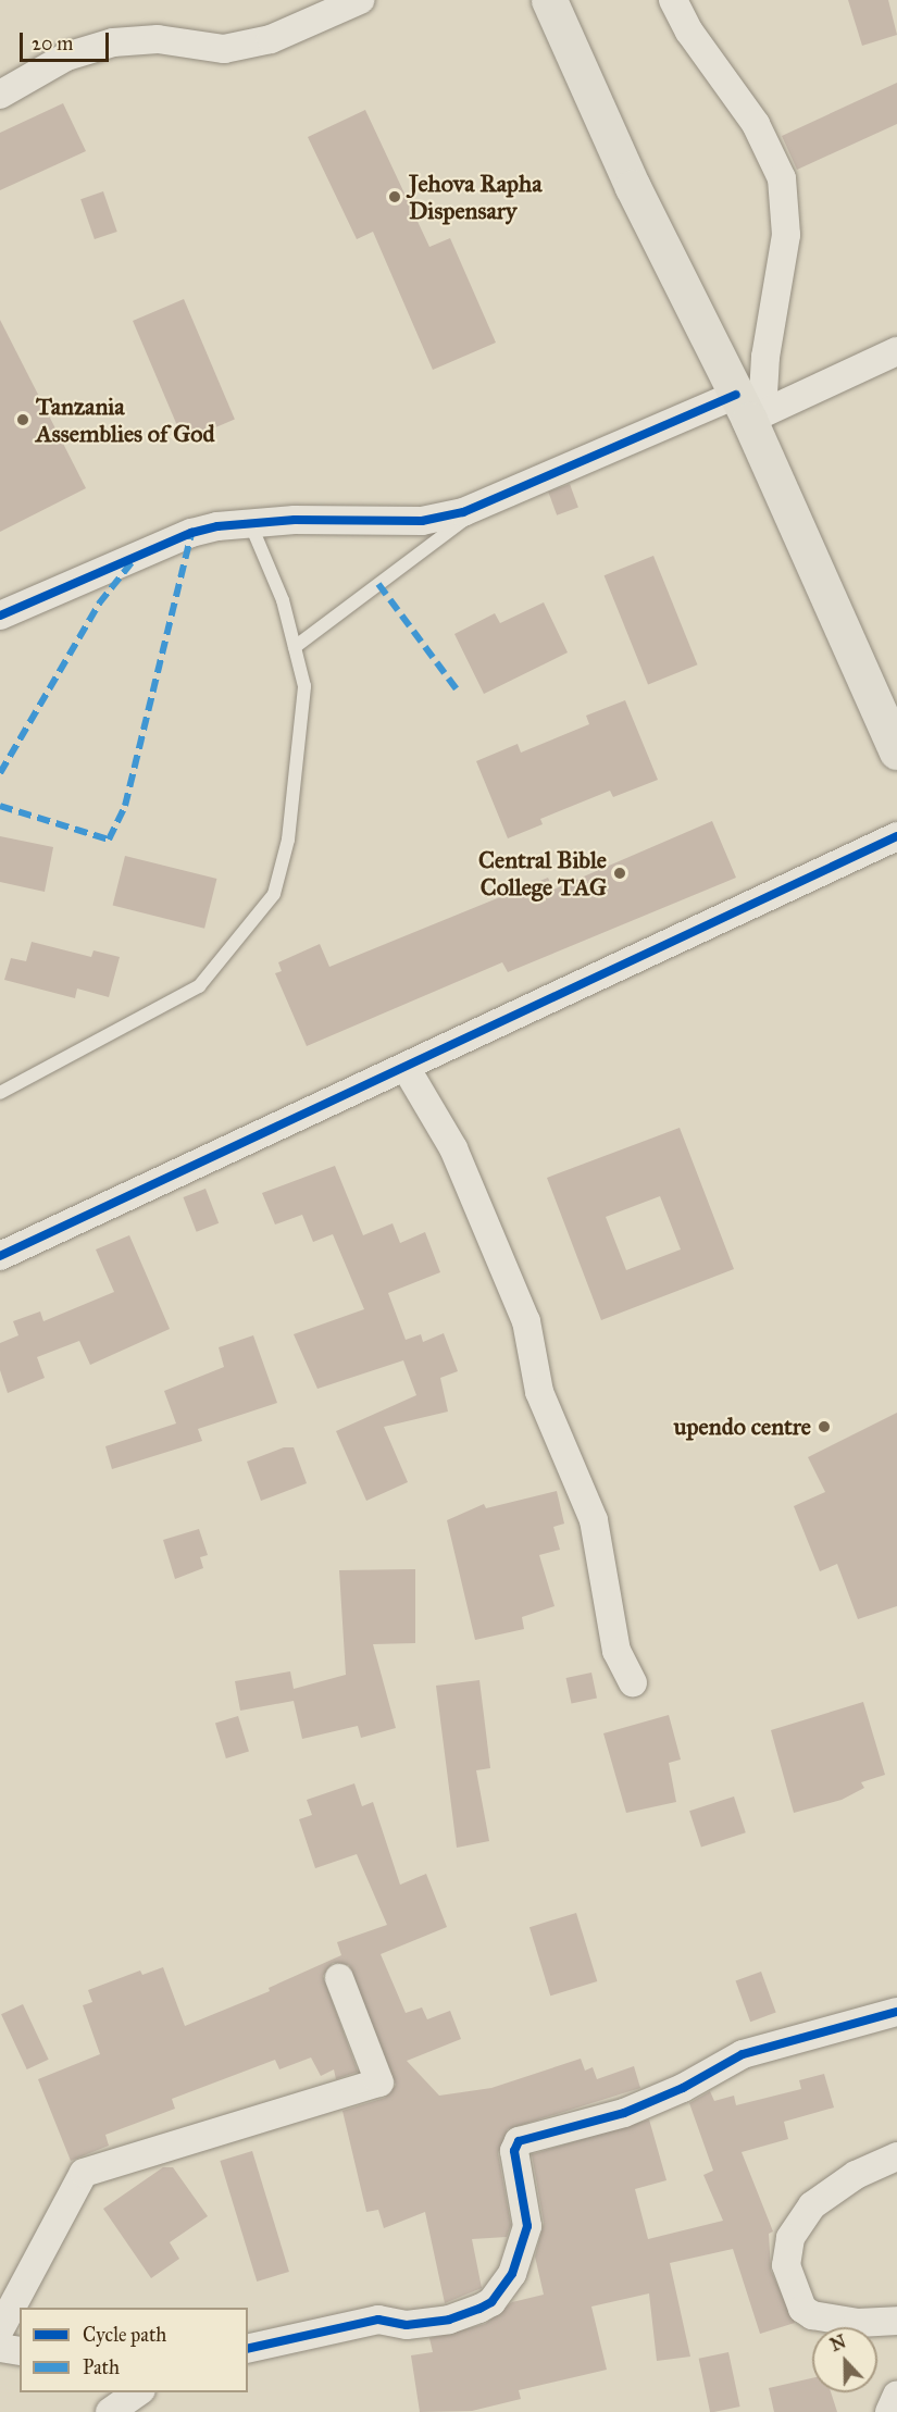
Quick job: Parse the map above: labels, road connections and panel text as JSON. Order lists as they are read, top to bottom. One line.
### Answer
{"places":["Jehova Rapha Dispensary","Tanzania Assemblies of God","Central Bible College TAG","upendo centre"],"legend":["Cycle path","Path"],"scale_bar":"20 m","north":"top"}
